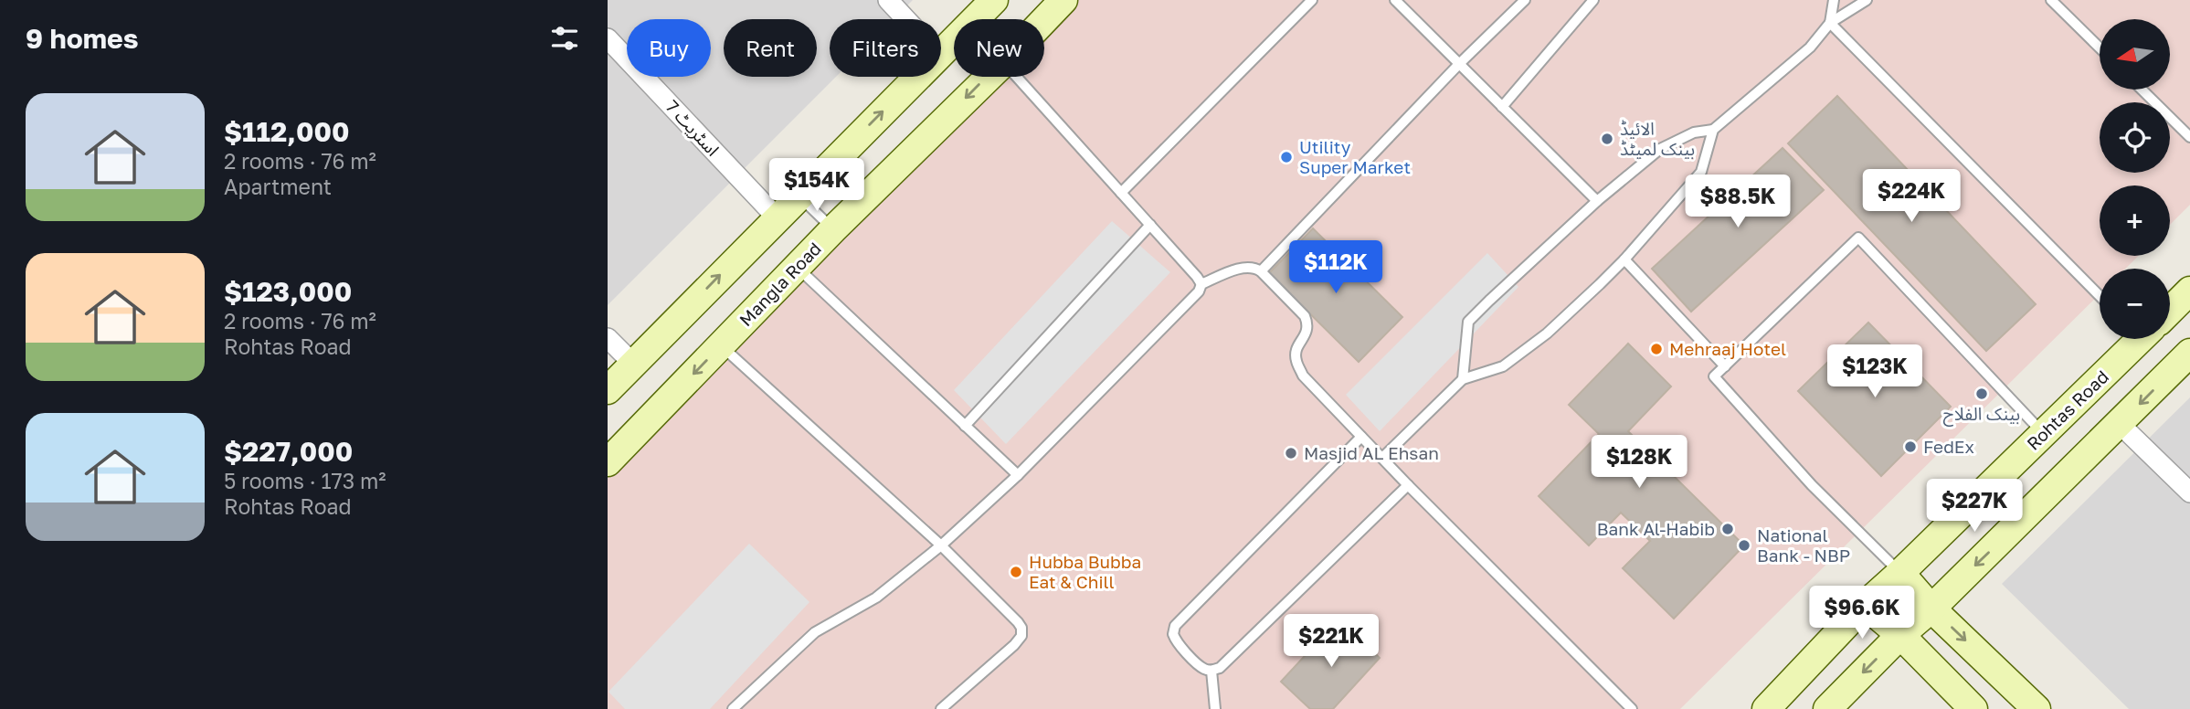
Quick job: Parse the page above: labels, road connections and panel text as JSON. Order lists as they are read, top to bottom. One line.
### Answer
{"streets":{"main road":["Mangla Road","Rohtas Road"],"street":["اسٹریٹ 7"]},"places":["الائیڈ بینک لمیٹڈ","Utility Super Market","Mehraaj Hotel","بینک الفلاح","FedEx","Masjid AL Ehsan","Bank Al-Habib","National Bank - NBP","Hubba Bubba Eat & Chill"],"north":"left","page":{"heading":"9 homes","map_buttons":["+","−"],"chip":["Buy","Rent","Filters","New"],"list":[{"name":"$112,000","note":"2 rooms · 76 m² · Apartment"},{"name":"$123,000","note":"2 rooms · 76 m² · Rohtas Road"},{"name":"$227,000","note":"5 rooms · 173 m² · Rohtas Road"}],"price":["$154K","$224K","$88.5K","$112K","$123K","$128K","$227K","$96.6K","$221K"]}}
